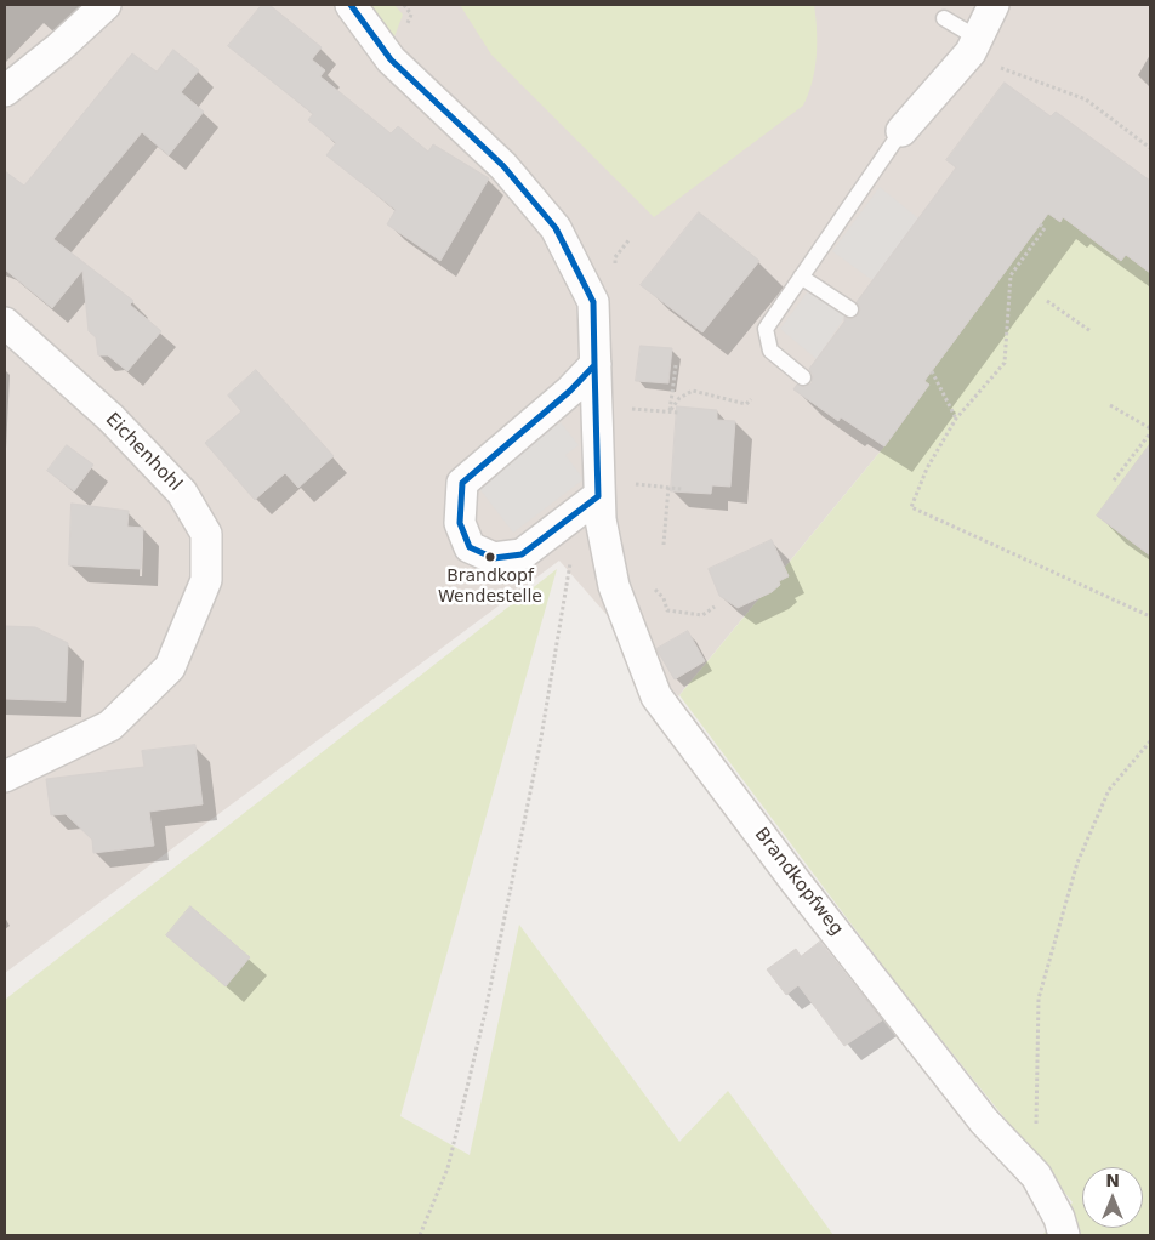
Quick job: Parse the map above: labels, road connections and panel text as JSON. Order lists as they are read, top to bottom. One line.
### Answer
{"streets":{"street":["Eichenhohl","Brandkopfweg"]},"places":["Brandkopf Wendestelle"],"north":"top"}
